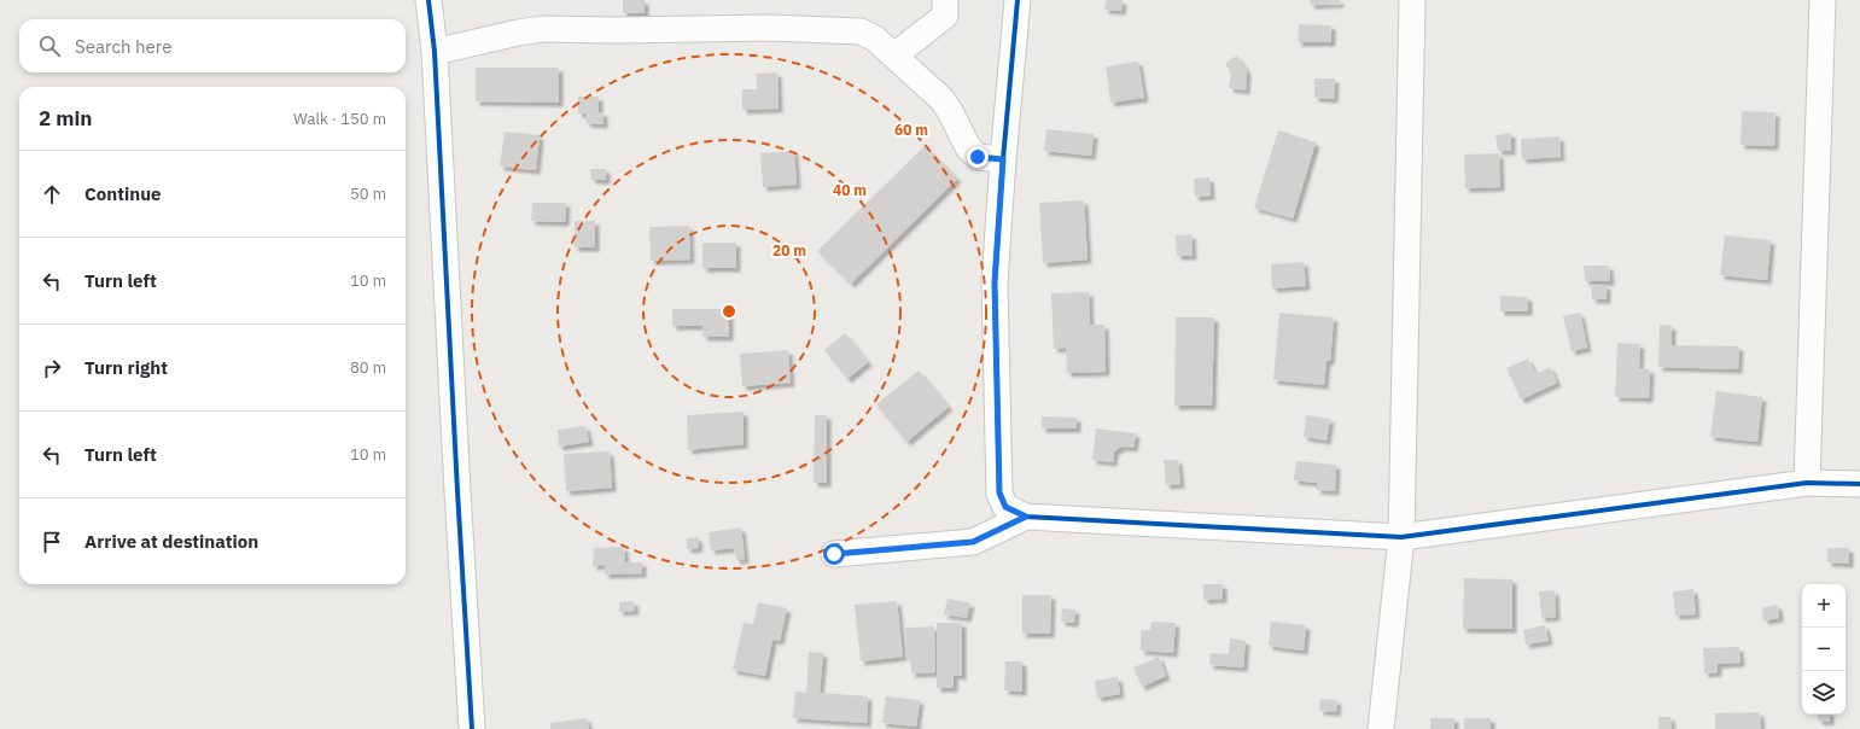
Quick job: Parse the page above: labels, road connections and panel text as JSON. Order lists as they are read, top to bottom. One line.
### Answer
{"page":{"search":"Search here","heading":["2 min","Walk · 150 m"],"list":[["Continue","50 m"],["Turn left","10 m"],["Turn right","80 m"],["Turn left","10 m"],"Arrive at destination"],"map_buttons":["+","−"]},"rings":["60 m","40 m","20 m"]}
